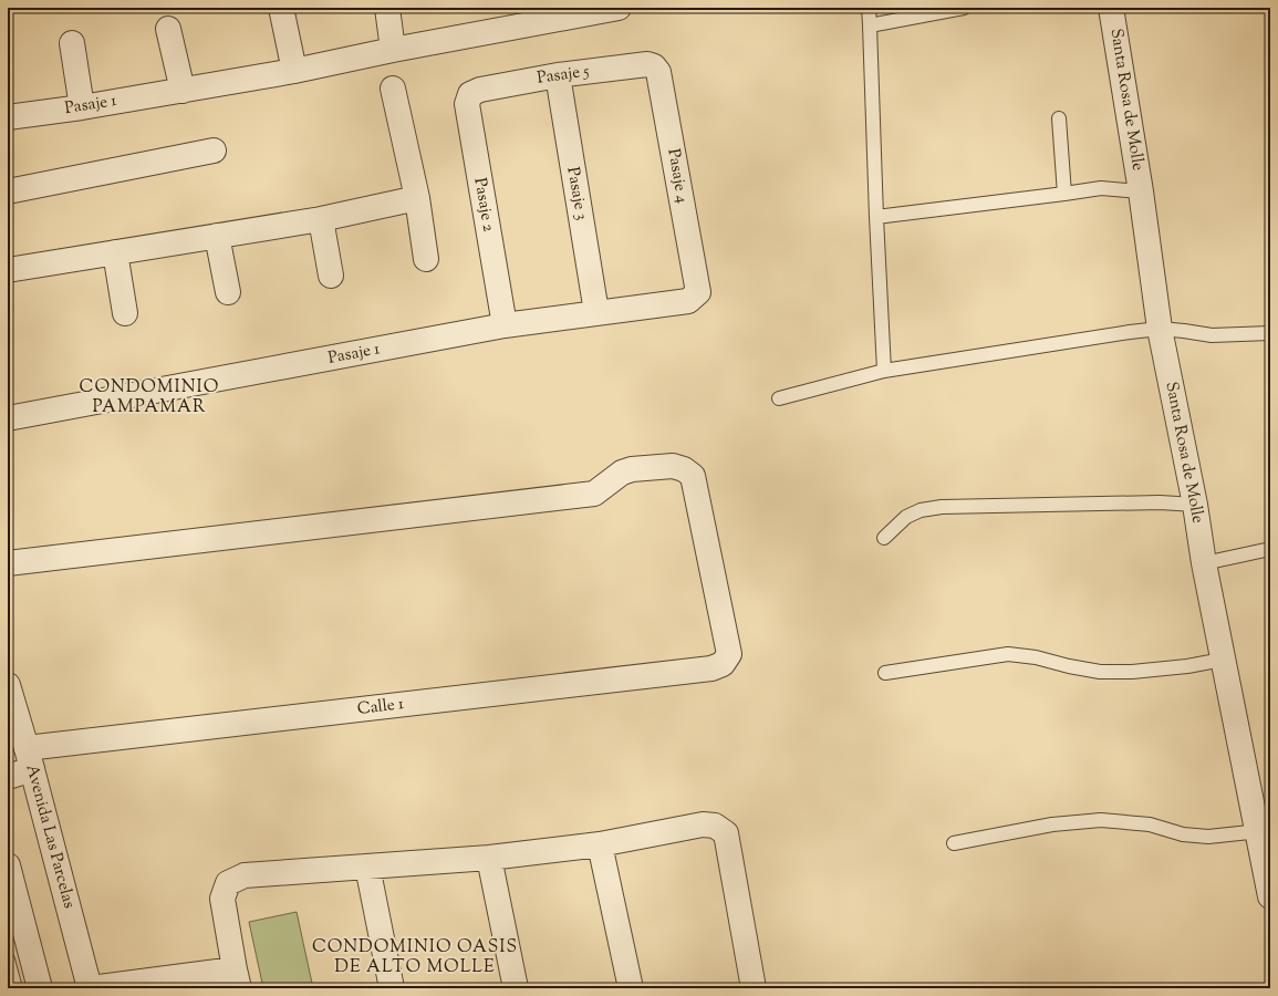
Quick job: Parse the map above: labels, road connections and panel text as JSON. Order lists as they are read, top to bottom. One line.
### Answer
{"streets":{"street":["Pasaje 5","Santa Rosa de Molle","Pasaje 1","Pasaje 4","Pasaje 3","Pasaje 2","Calle 1","Avenida Las Parcelas"]},"crossings":[["Pasaje 5","Pasaje 4"],["Pasaje 5","Pasaje 3"],["Pasaje 5","Pasaje 2"],["Pasaje 1","Pasaje 4"],["Pasaje 1","Pasaje 3"],["Pasaje 1","Pasaje 2"],["Calle 1","Avenida Las Parcelas"]],"districts":["CONDOMINIO PAMPAMAR","CONDOMINIO OASIS DE ALTO MOLLE"]}
